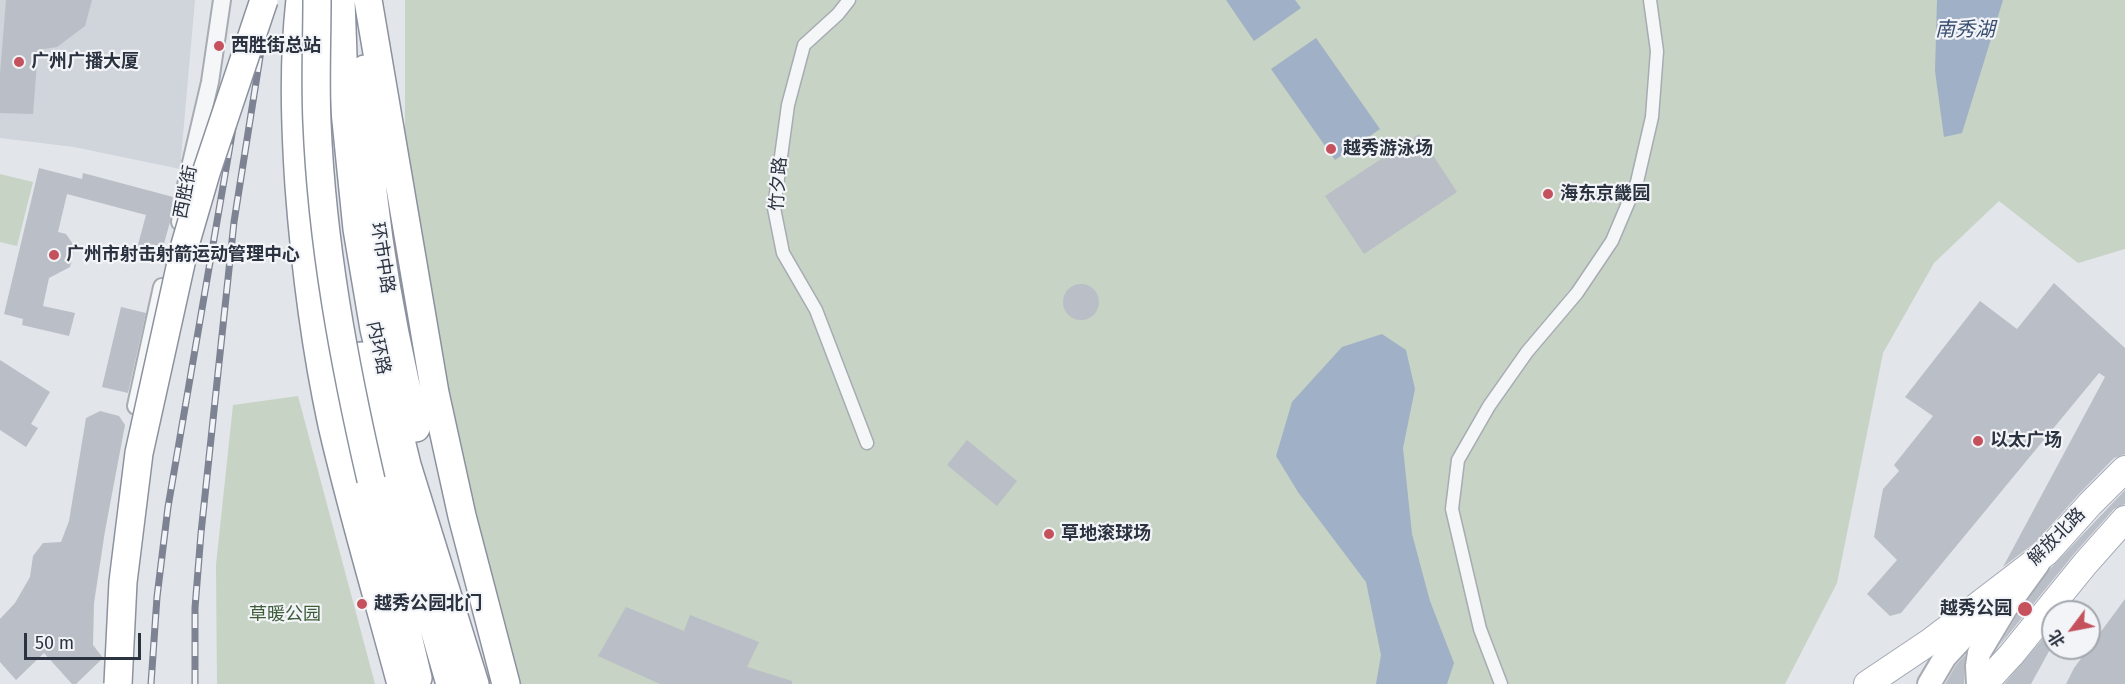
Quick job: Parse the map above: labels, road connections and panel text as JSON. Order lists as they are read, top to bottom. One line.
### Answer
{"streets":{"highway":["环市中路","内环路"],"main road":["解放北路"],"street":["竹夕路","西胜街"]},"water":["南秀湖"],"parks":["草暖公园"],"places":["西胜街总站","广州广播大厦","越秀游泳场","海东京畿园","广州市射击射箭运动管理中心","以太广场","草地滚球场","越秀公园北门","越秀公园"],"scale_bar":"50 m","north":"bottom left"}
